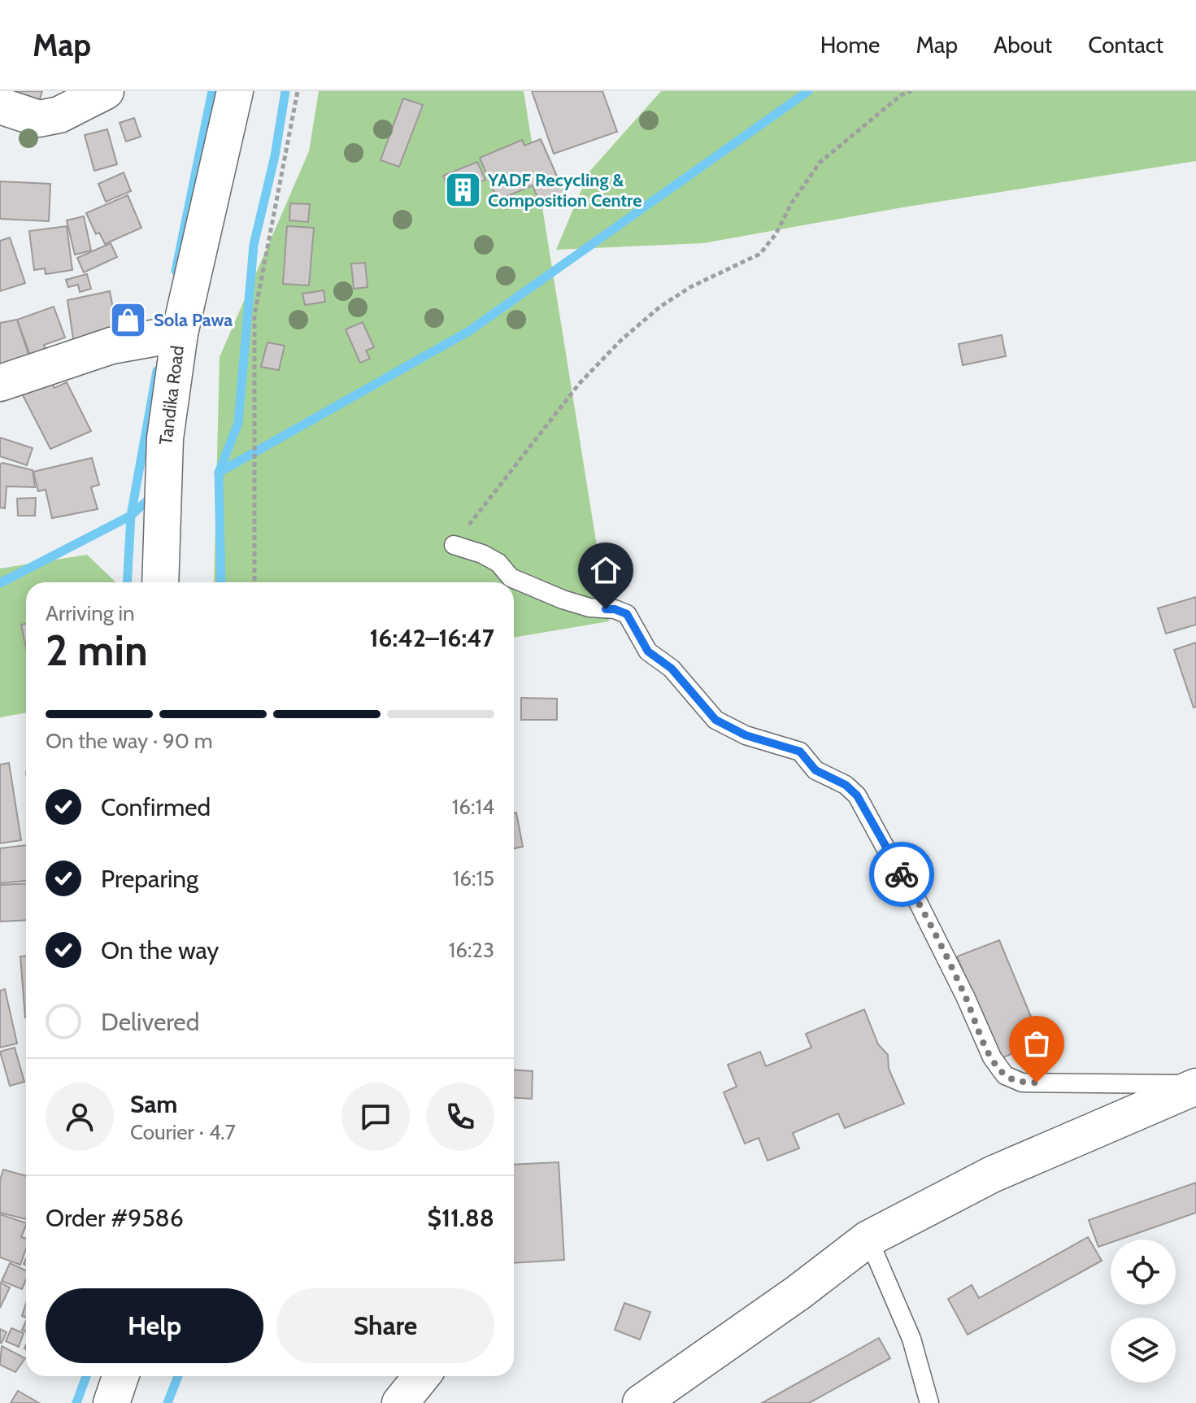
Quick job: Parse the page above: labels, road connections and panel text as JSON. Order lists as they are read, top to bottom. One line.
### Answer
{"streets":{"street":["Tandika Road"]},"places":{"building":["YADF Recycling & Composition Centre"],"shop":["Sola Pawa"]},"page":{"header":"Map","nav":["Home","Map","About","Contact"],"heading":["2 min","Arriving in","16:42–16:47"],"panel":["Sam","Courier · 4.7","Order #9586","$11.88"],"bar":"On the way · 90 m","list":[["Confirmed","16:14"],["Preparing","16:15"],["On the way","16:23"],"Delivered"],"buttons":["Help","Share"]}}
